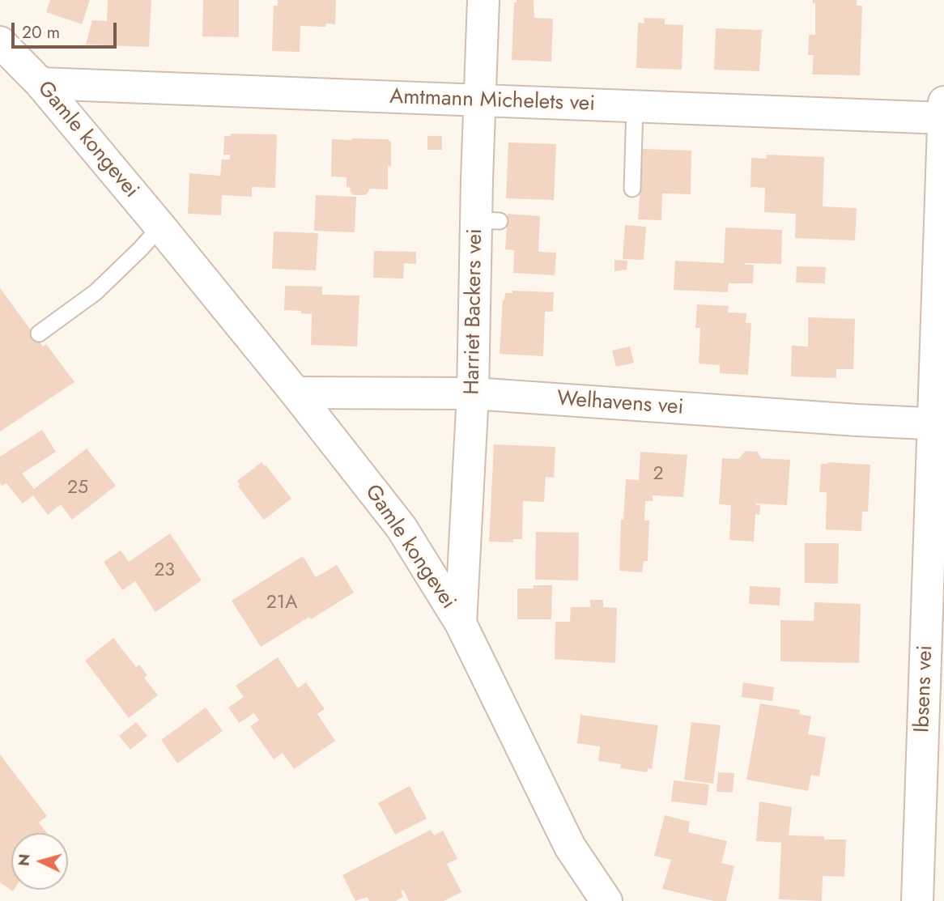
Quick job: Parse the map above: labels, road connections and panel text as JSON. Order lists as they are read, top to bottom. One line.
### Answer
{"streets":{"street":["Amtmann Michelets vei","Gamle kongevei","Harriet Backers vei","Welhavens vei","Ibsens vei"]},"crossings":[["Amtmann Michelets vei","Gamle kongevei"],["Amtmann Michelets vei","Harriet Backers vei"],["Amtmann Michelets vei","Ibsens vei"],["Gamle kongevei","Harriet Backers vei"],["Gamle kongevei","Welhavens vei"],["Harriet Backers vei","Welhavens vei"],["Welhavens vei","Ibsens vei"]],"house_numbers":["2","25","23","21A"],"scale_bar":"20 m","north":"left"}
